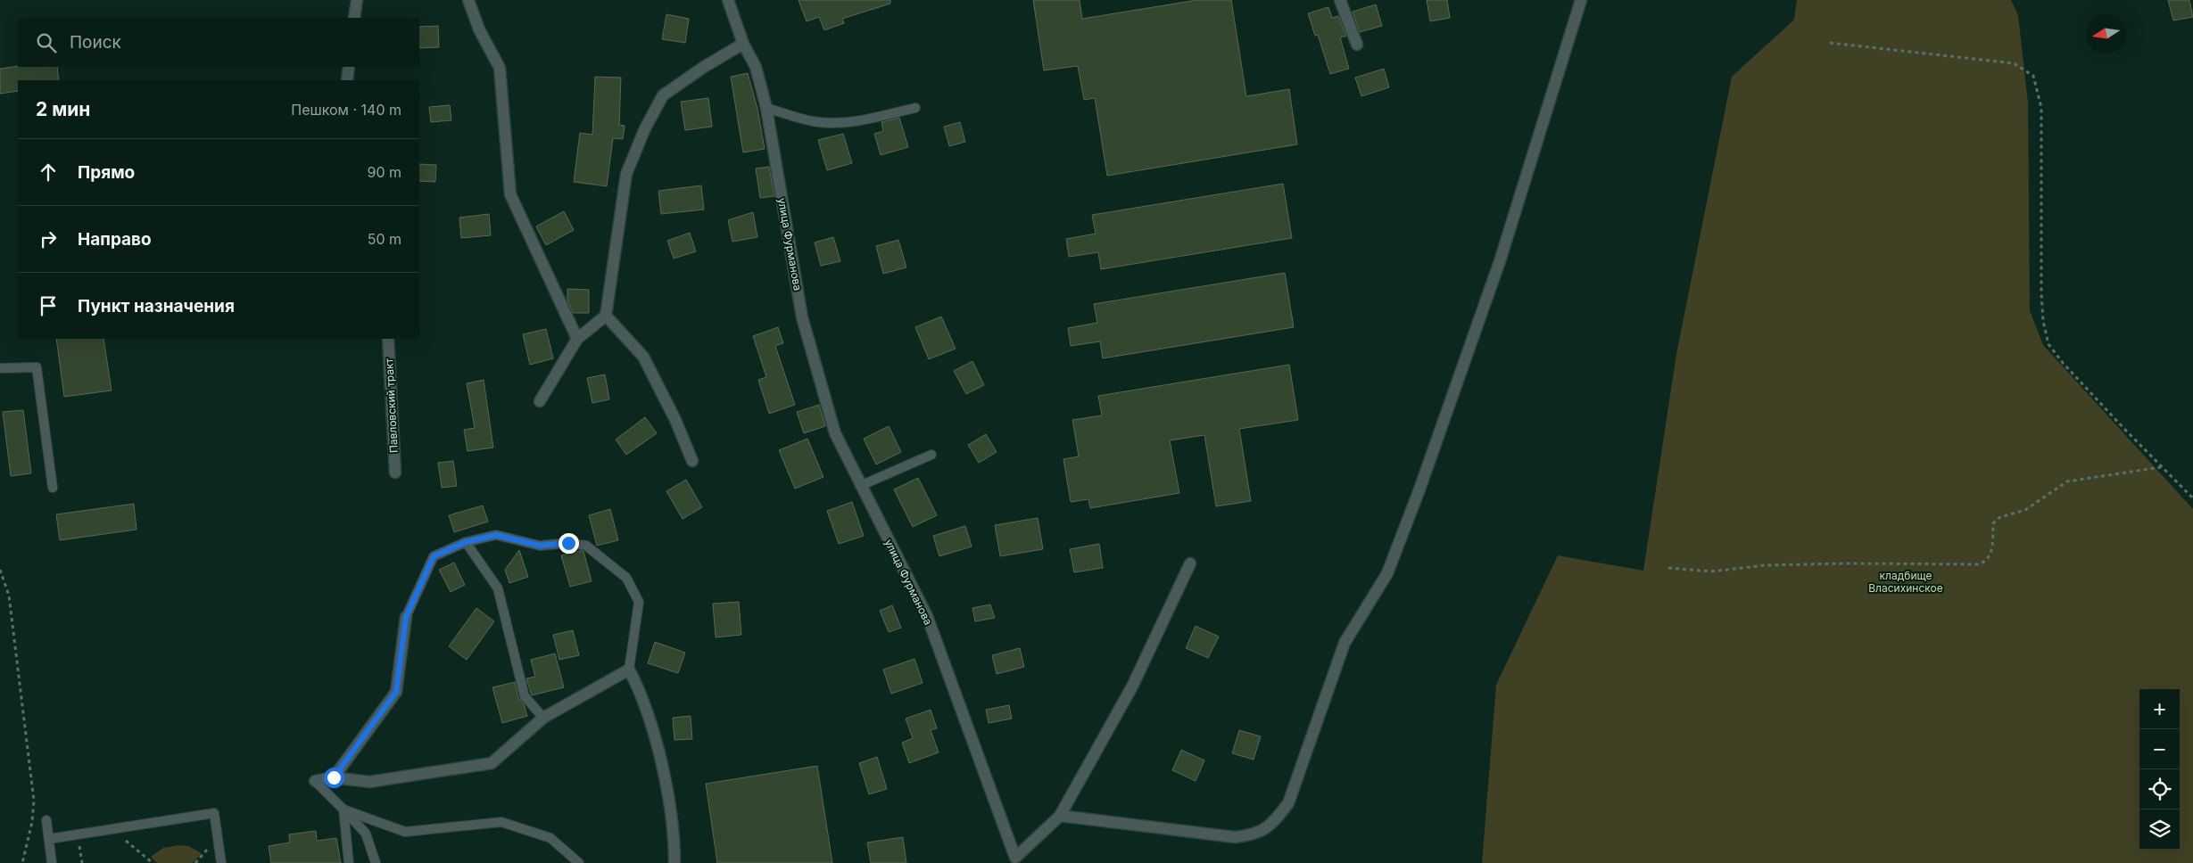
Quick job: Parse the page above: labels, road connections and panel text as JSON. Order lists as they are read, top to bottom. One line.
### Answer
{"streets":{"street":["улица Фурманова","Павловский тракт"]},"parks":["кладбище Власихинское"],"north":"left","page":{"search":"Поиск","heading":["2 мин","Пешком · 140 m"],"list":[["Прямо","90 m"],["Направо","50 m"],"Пункт назначения"],"map_buttons":["+","−"]}}
